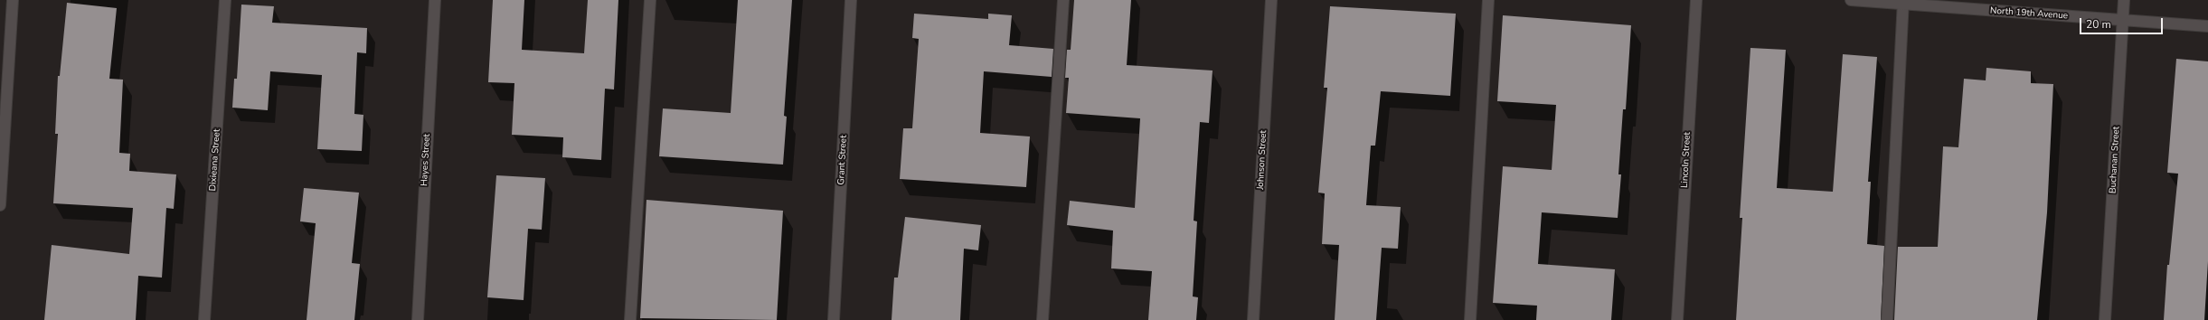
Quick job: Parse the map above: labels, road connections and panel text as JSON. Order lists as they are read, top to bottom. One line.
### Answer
{"streets":{"street":["North 19th Avenue","Dixieana Street","Hayes Street","Grant Street","Johnson Street","Lincoln Street","Buchanan Street"]},"crossings":[["North 19th Avenue","Buchanan Street"]],"scale_bar":"20 m"}
